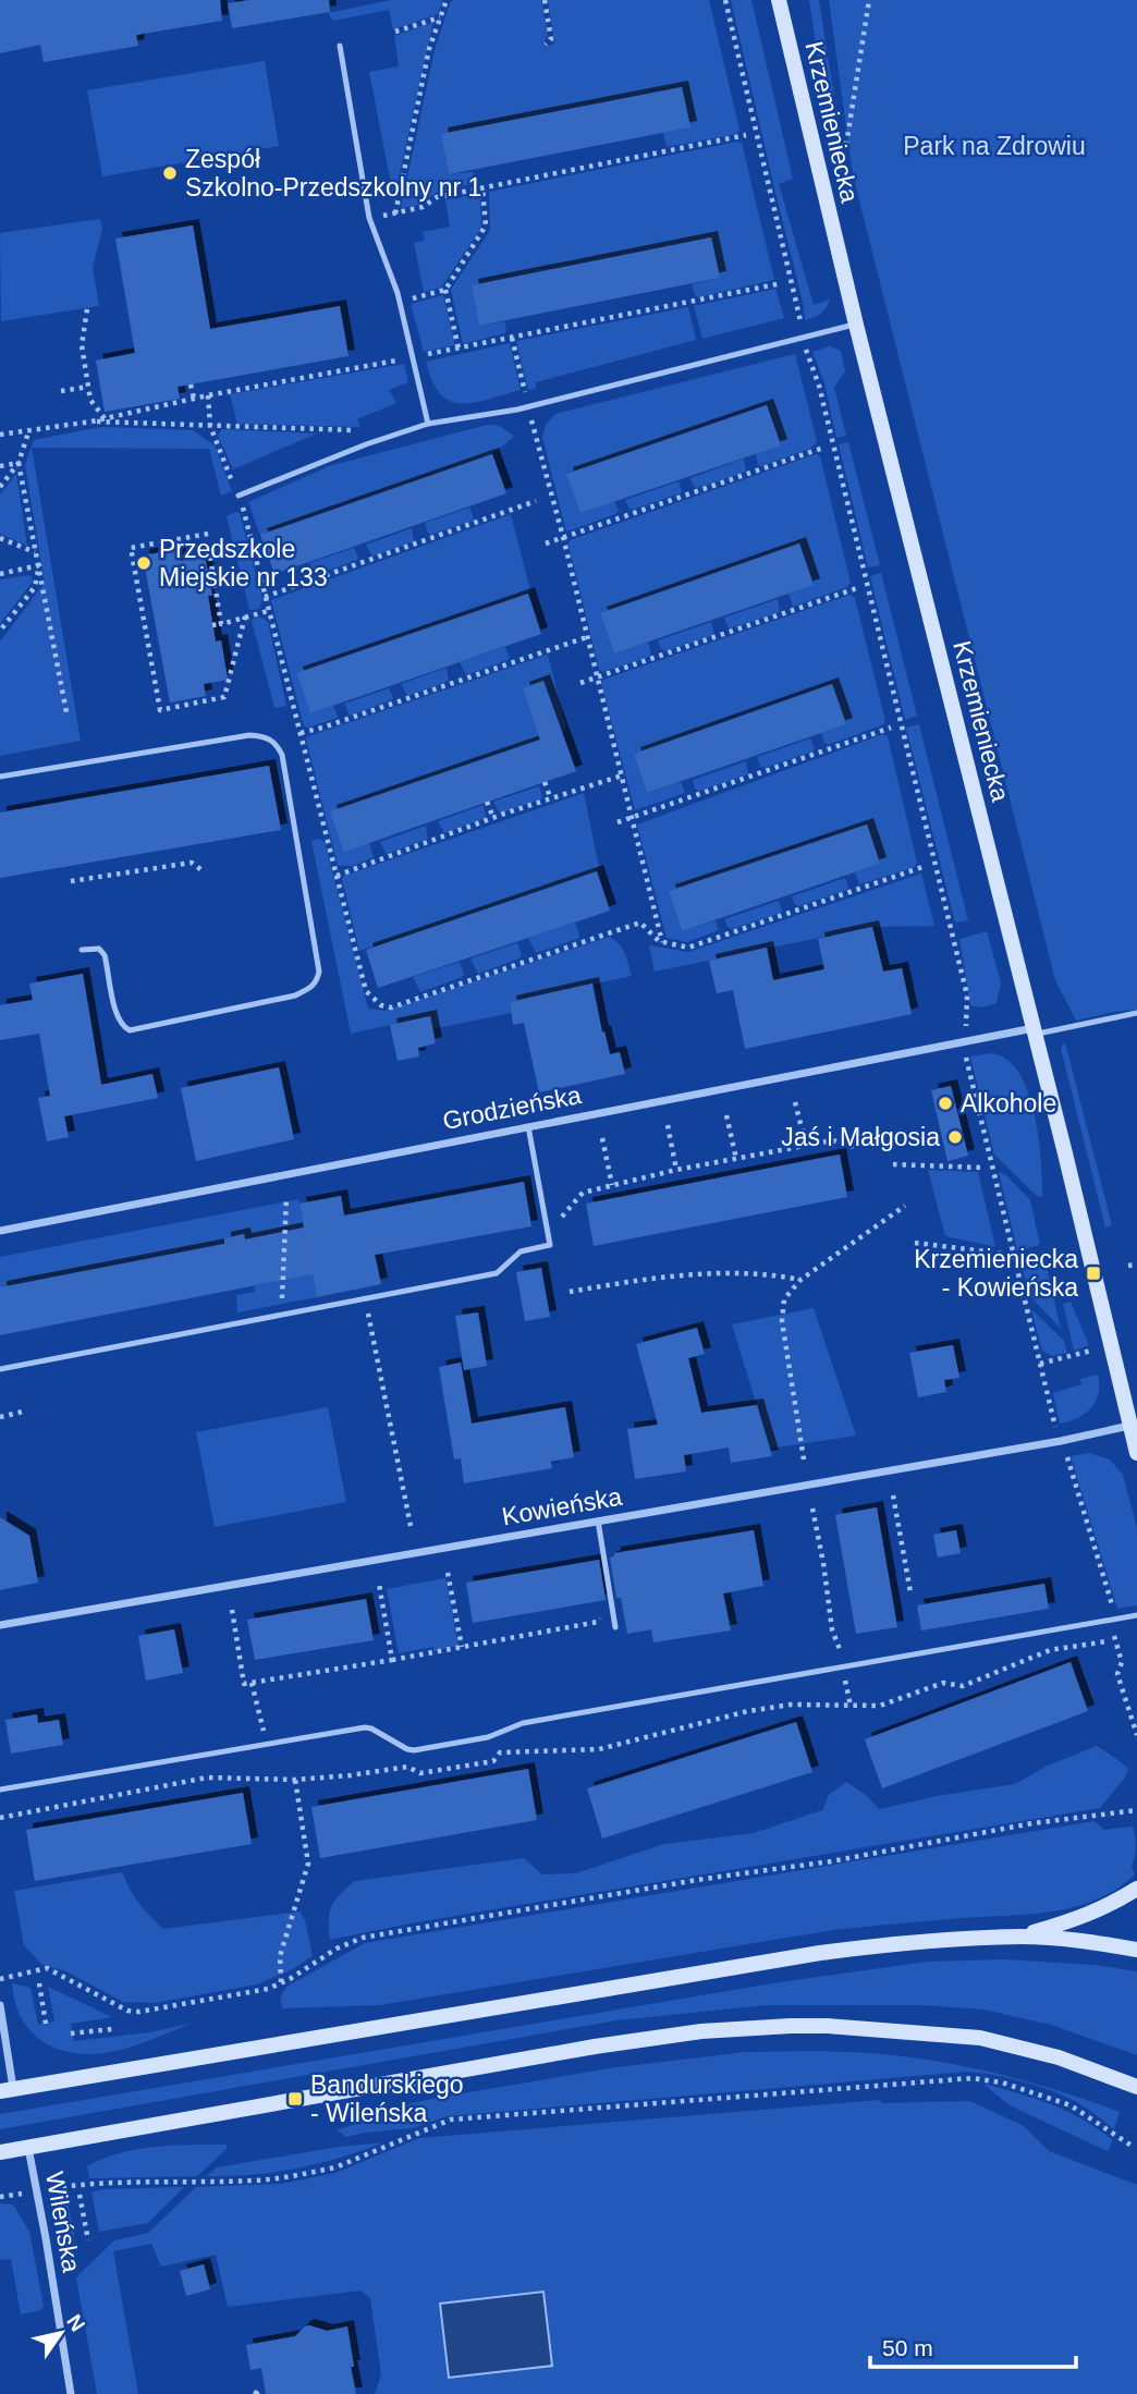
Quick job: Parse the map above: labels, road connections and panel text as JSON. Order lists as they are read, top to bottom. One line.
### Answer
{"streets":{"main road":["Krzemieniecka"],"street":["Grodzieńska","Kowieńska","Wileńska"]},"crossings":[["Krzemieniecka","Grodzieńska"],["Krzemieniecka","Kowieńska"]],"parks":["Park na Zdrowiu"],"places":{"other":["Zespół Szkolno-Przedszkolny nr 1","Przedszkole Miejskie nr 133","Alkohole","Jaś i Małgosia"],"transit":["Krzemieniecka - Kowieńska","Bandurskiego - Wileńska"]},"scale_bar":"50 m","north":"top right"}
